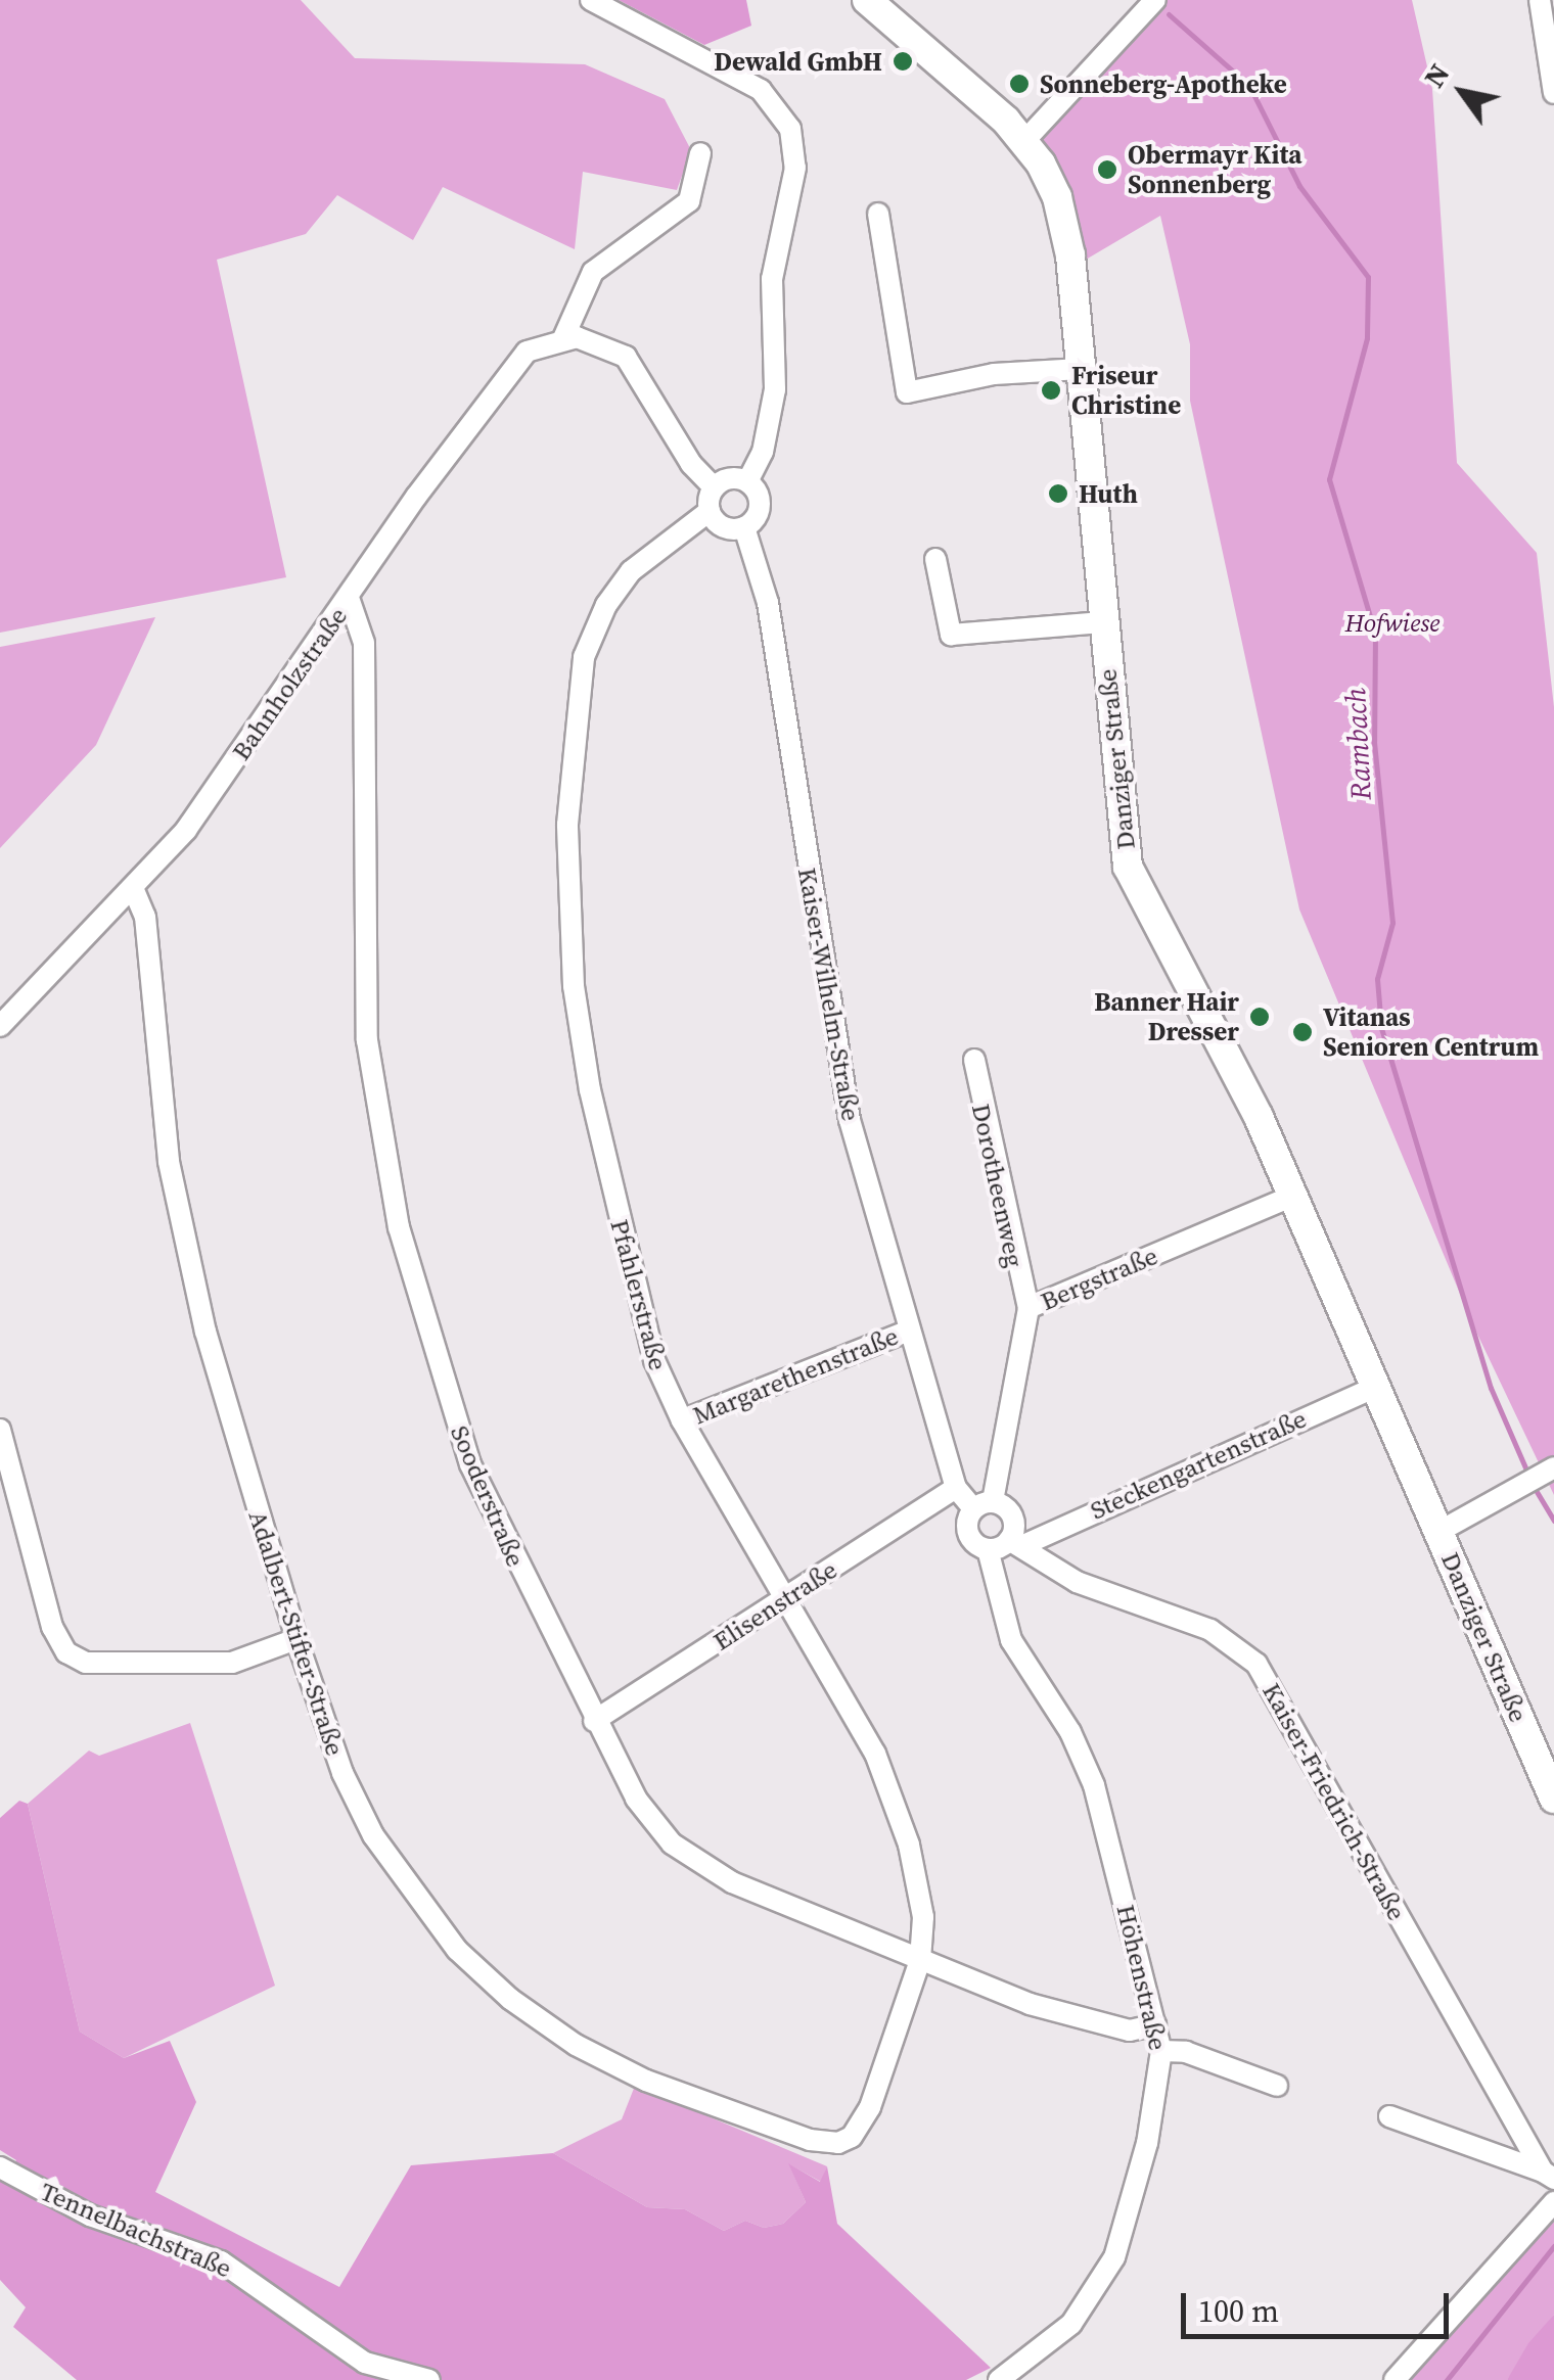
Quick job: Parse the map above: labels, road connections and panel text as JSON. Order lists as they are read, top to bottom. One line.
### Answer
{"streets":{"main road":["Danziger Straße"],"street":["Bahnholzstraße","Kaiser-Wilhelm-Straße","Dorotheenweg","Bergstraße","Pfahlerstraße","Margarethenstraße","Steckengartenstraße","Sooderstraße","Elisenstraße","Adalbert-Stifter-Straße","Kaiser-Friedrich-Straße","Höhenstraße","Tennelbachstraße"]},"crossings":[["Bahnholzstraße","Sooderstraße"],["Bahnholzstraße","Adalbert-Stifter-Straße"],["Danziger Straße","Bergstraße"],["Danziger Straße","Steckengartenstraße"],["Kaiser-Wilhelm-Straße","Bergstraße"],["Kaiser-Wilhelm-Straße","Pfahlerstraße"],["Kaiser-Wilhelm-Straße","Margarethenstraße"],["Kaiser-Wilhelm-Straße","Elisenstraße"],["Kaiser-Wilhelm-Straße","Höhenstraße"],["Dorotheenweg","Bergstraße"],["Bergstraße","Höhenstraße"],["Pfahlerstraße","Margarethenstraße"],["Pfahlerstraße","Sooderstraße"],["Pfahlerstraße","Elisenstraße"],["Pfahlerstraße","Adalbert-Stifter-Straße"],["Steckengartenstraße","Kaiser-Friedrich-Straße"],["Steckengartenstraße","Höhenstraße"],["Sooderstraße","Elisenstraße"],["Sooderstraße","Höhenstraße"]],"water":["Rambach"],"parks":["Hofwiese"],"places":["Dewald GmbH","Sonneberg-Apotheke","Obermayr Kita Sonnenberg","Friseur Christine","Huth","Banner Hair Dresser","Vitanas Senioren Centrum"],"scale_bar":"100 m","north":"top left"}
